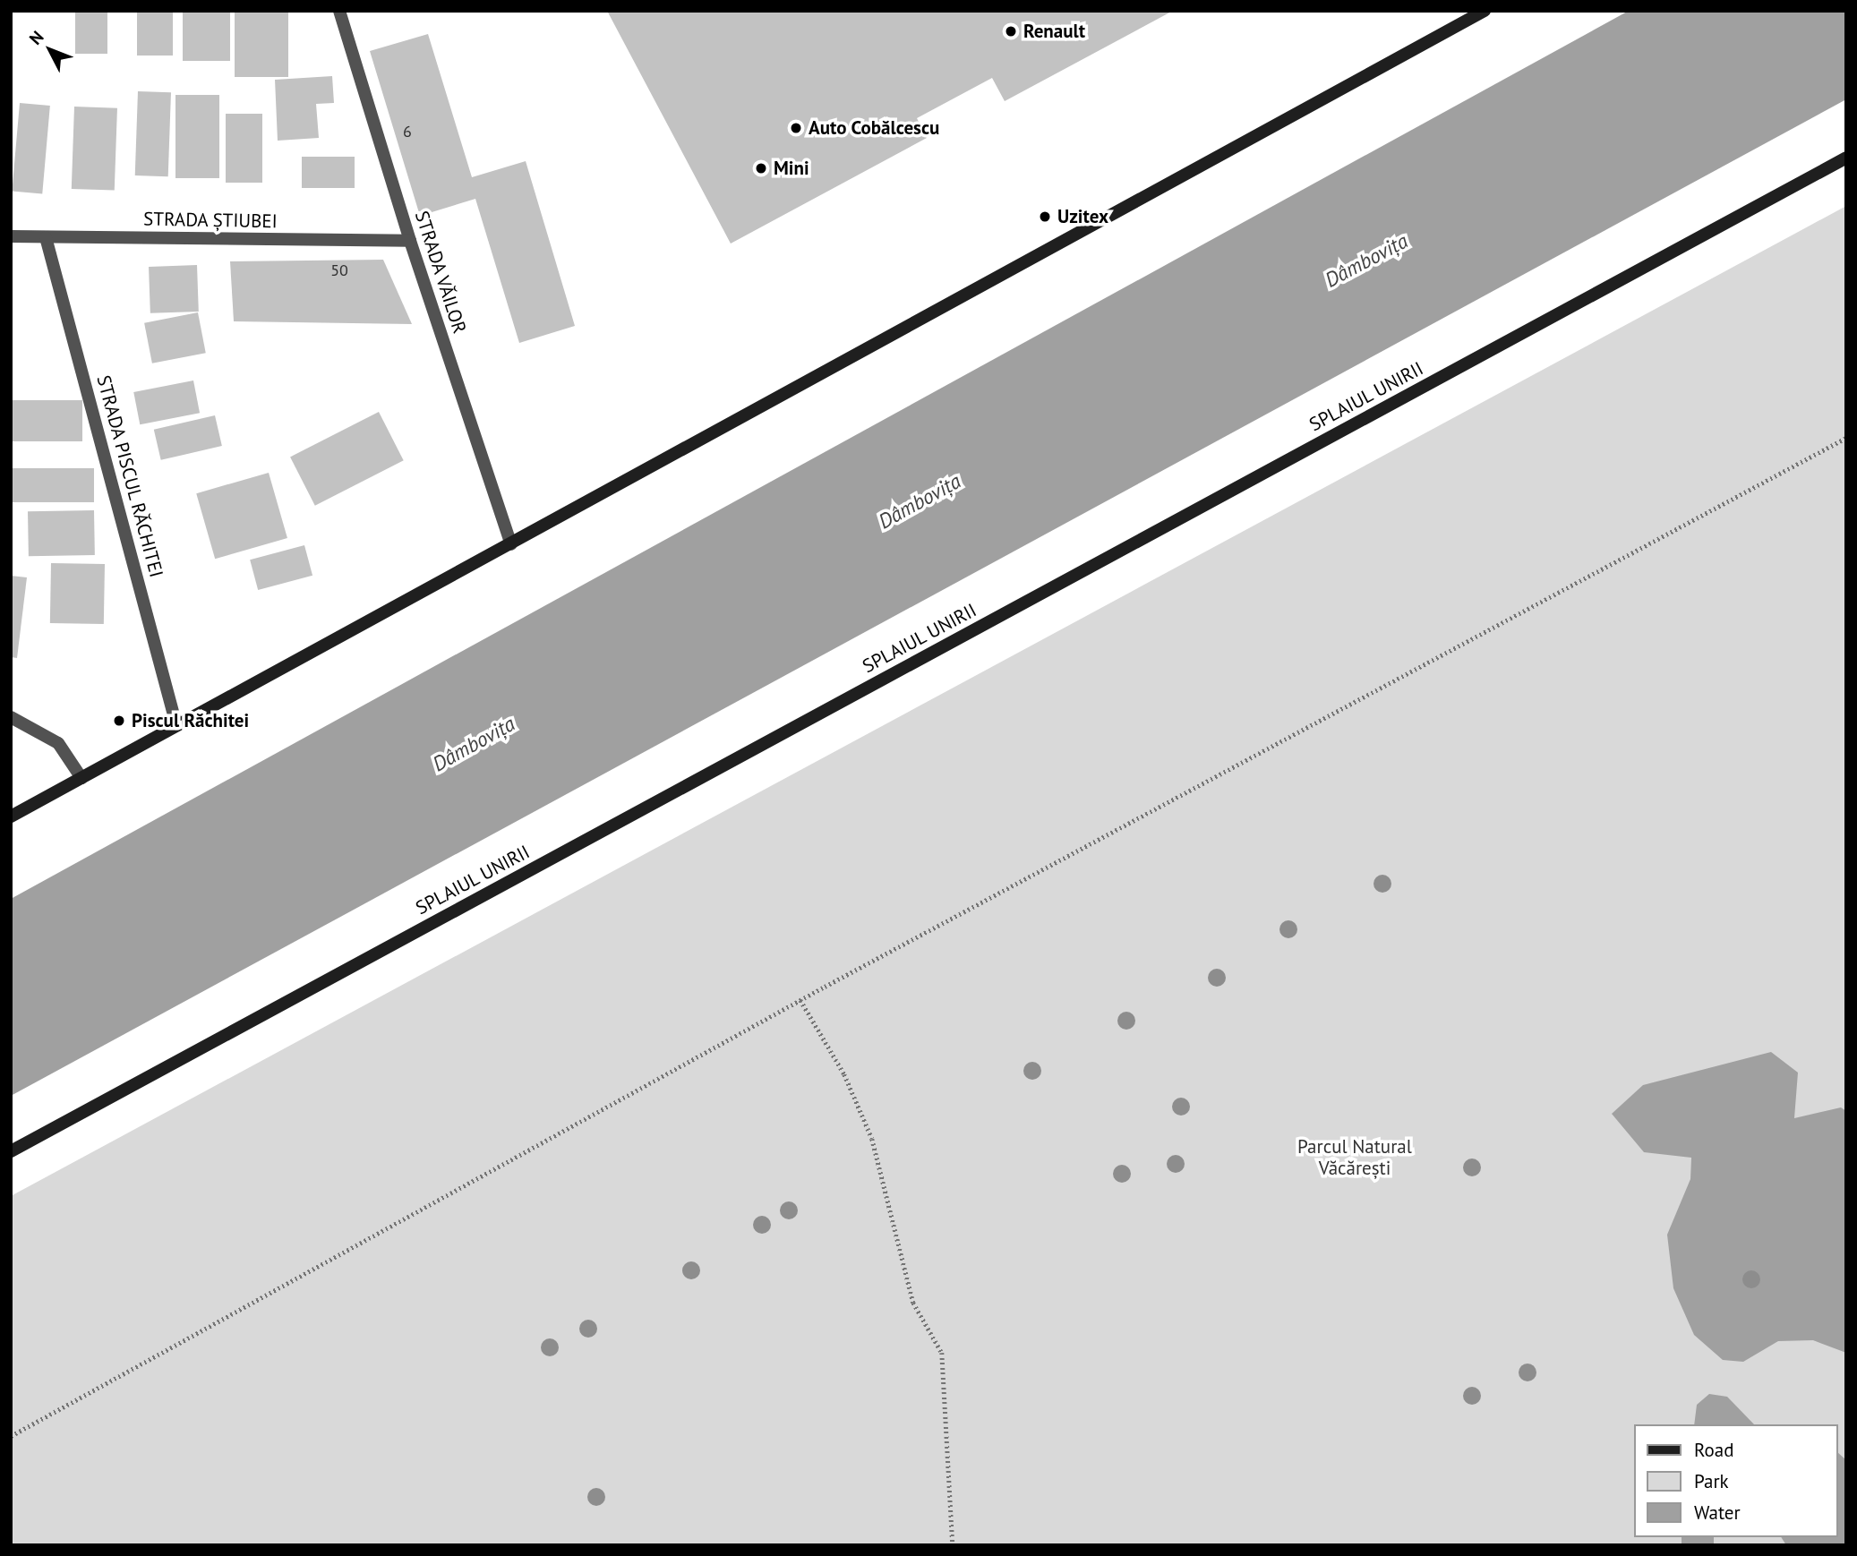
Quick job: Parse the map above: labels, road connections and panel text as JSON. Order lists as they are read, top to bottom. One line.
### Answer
{"streets":{"main road":["SPLAIUL UNIRII"],"street":["STRADA ȘTIUBEI","STRADA VĂILOR","STRADA PISCUL RĂCHITEI"]},"crossings":[["STRADA ȘTIUBEI","STRADA VĂILOR"],["STRADA ȘTIUBEI","STRADA PISCUL RĂCHITEI"]],"water":["Dâmbovița"],"parks":["Parcul Natural Văcărești"],"places":["Renault","Auto Cobălcescu","Mini","Uzitex","Piscul Răchitei"],"house_numbers":["6","50"],"legend":["Road","Park","Water"],"north":"top left"}
